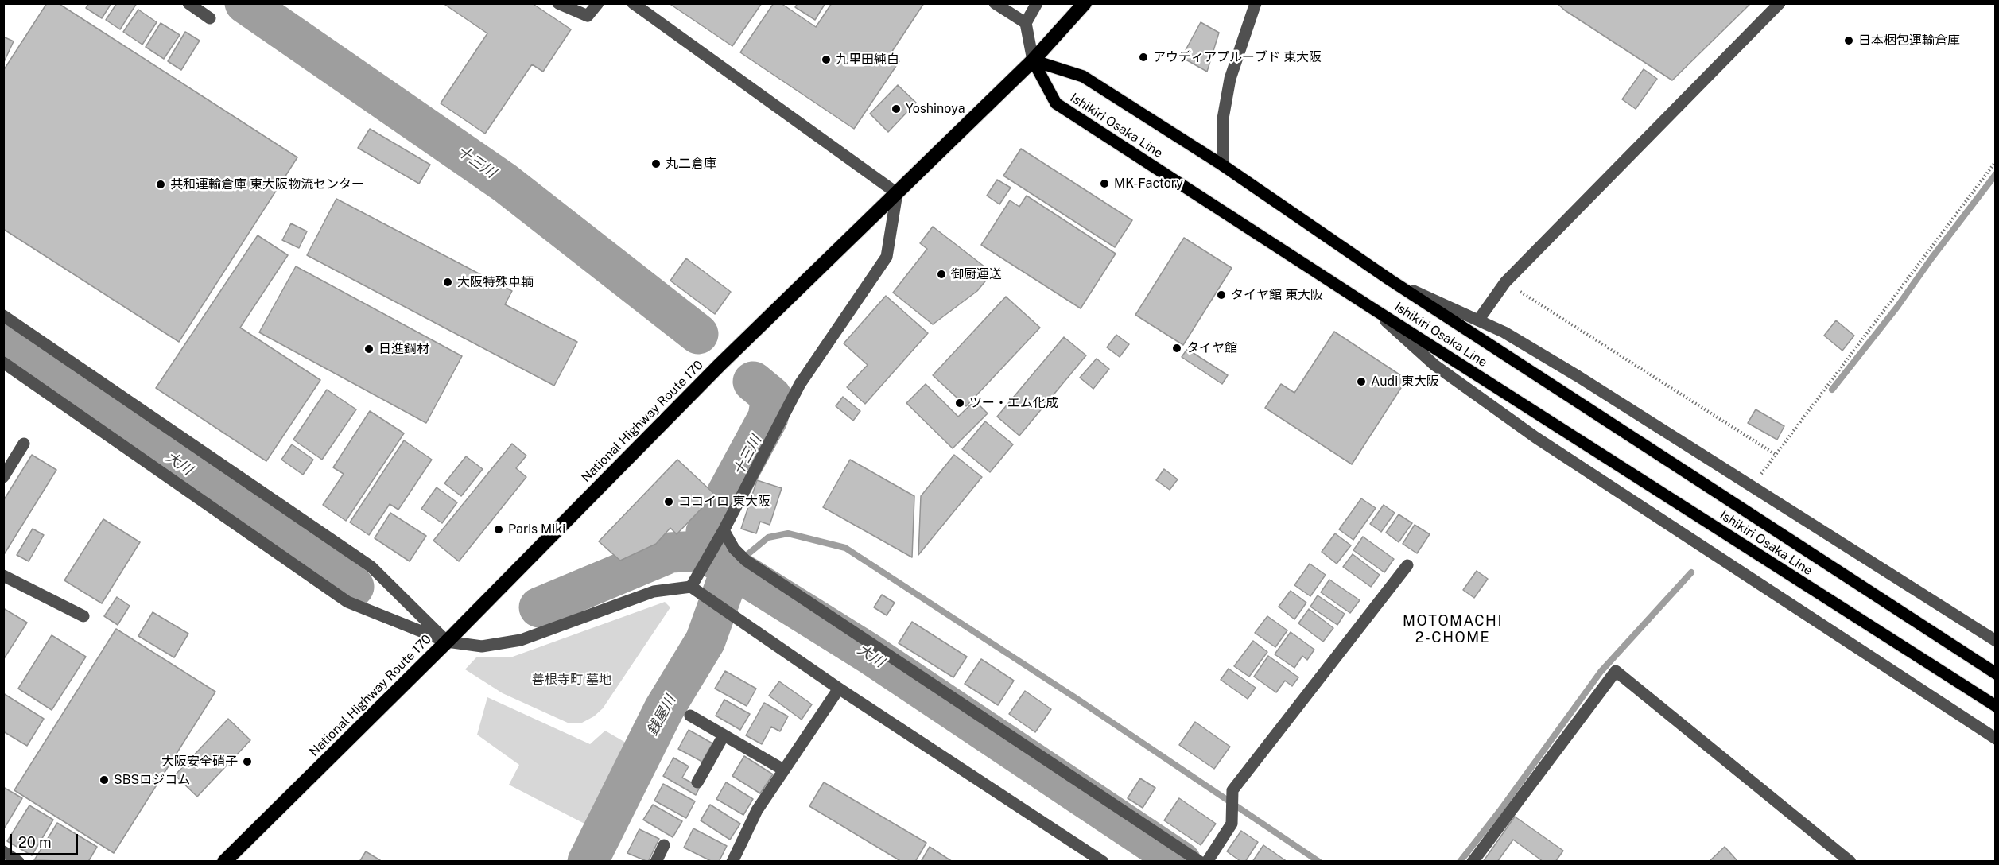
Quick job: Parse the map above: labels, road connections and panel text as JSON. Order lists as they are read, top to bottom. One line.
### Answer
{"streets":{"highway":["National Highway Route 170"],"main road":["Ishikiri Osaka Line"]},"crossings":[["Ishikiri Osaka Line","National Highway Route 170"]],"districts":["MOTOMACHI 2-CHOME"],"water":["十三川","大川","銭屋川"],"parks":["善根寺町 墓地"],"places":["日本梱包運輸倉庫","アウディアプルーブド 東大阪","九里田純白","Yoshinoya","丸二倉庫","MK-Factory","共和運輸倉庫 東大阪物流センター","御厨運送","大阪特殊車輌","タイヤ館 東大阪","タイヤ館","日進鋼材","Audi 東大阪","ツー・エム化成","ココイロ 東大阪","Paris Miki","大阪安全硝子","SBSロジコム"],"scale_bar":"20 m"}
